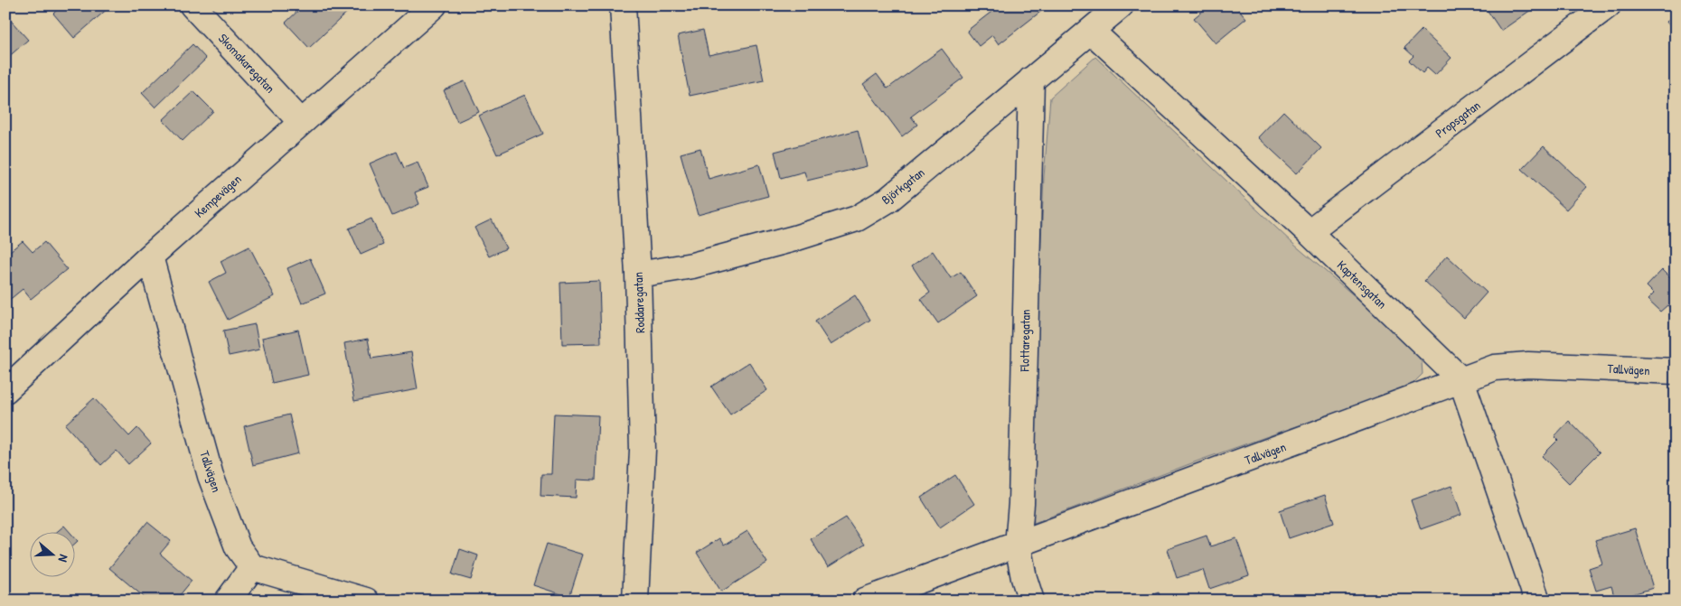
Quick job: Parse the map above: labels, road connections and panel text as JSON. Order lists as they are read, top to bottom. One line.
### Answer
{"streets":{"street":["Skomakaregatan","Propsgatan","Björkgatan","Kempevägen","Kaptensgatan","Roddaregatan","Flottaregatan","Tallvägen"]},"crossings":[["Skomakaregatan","Kempevägen"],["Propsgatan","Kaptensgatan"],["Björkgatan","Kaptensgatan"],["Björkgatan","Roddaregatan"],["Björkgatan","Flottaregatan"],["Kempevägen","Tallvägen"],["Kaptensgatan","Tallvägen"],["Flottaregatan","Tallvägen"]],"north":"right"}
